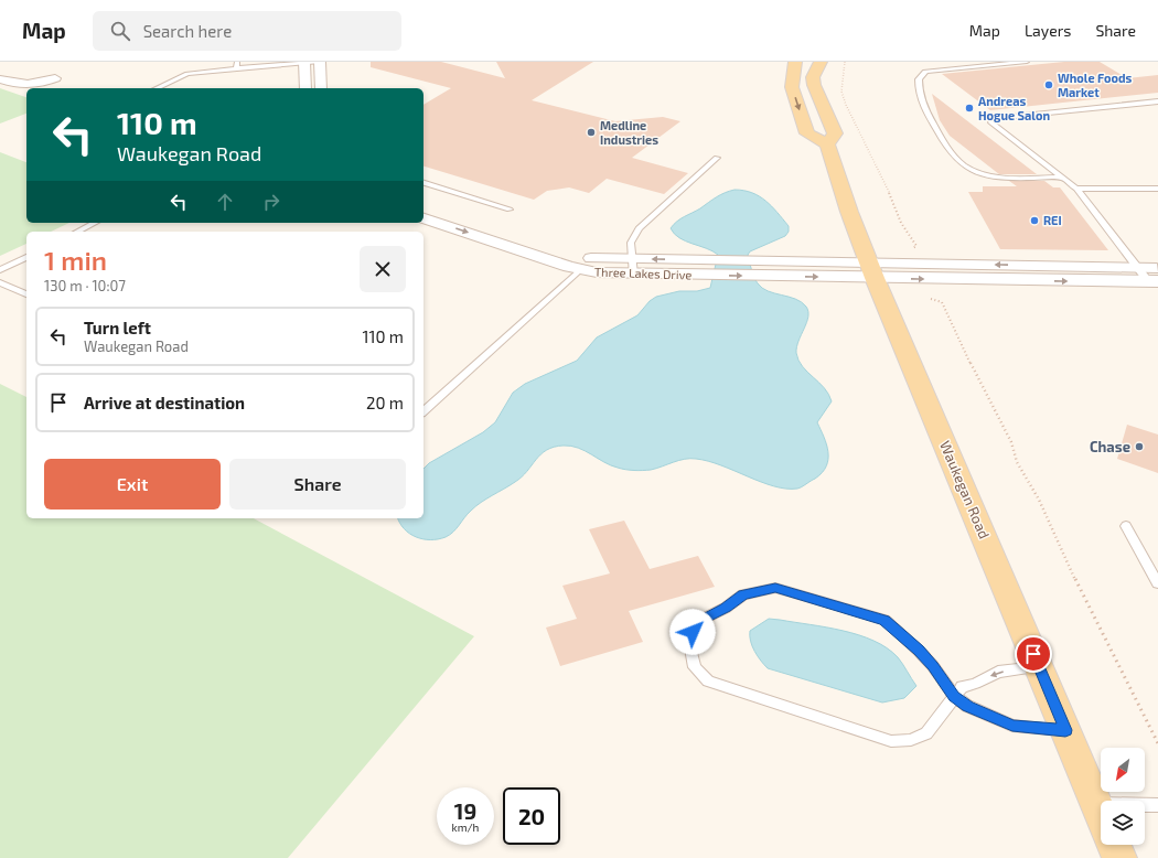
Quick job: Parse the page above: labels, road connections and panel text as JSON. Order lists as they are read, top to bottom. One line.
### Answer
{"streets":{"main road":["Waukegan Road"],"street":["Three Lakes Drive"]},"crossings":[["Three Lakes Drive","Waukegan Road"]],"places":["Whole Foods Market","Andreas Hogue Salon","Medline Industries","REI","Chase"],"north":"bottom left","page":{"header":"Map","search":"Search here","nav":["Map","Layers","Share"],"turn":["110 m","Waukegan Road"],"heading":["1 min","130 m · 10:07"],"list":[{"name":"Turn left","note":"Waukegan Road","value":"110 m"},{"name":"Arrive at destination","value":"20 m"}],"buttons":["Exit","Share"],"speed":"19 km/h","limit":"20"}}
